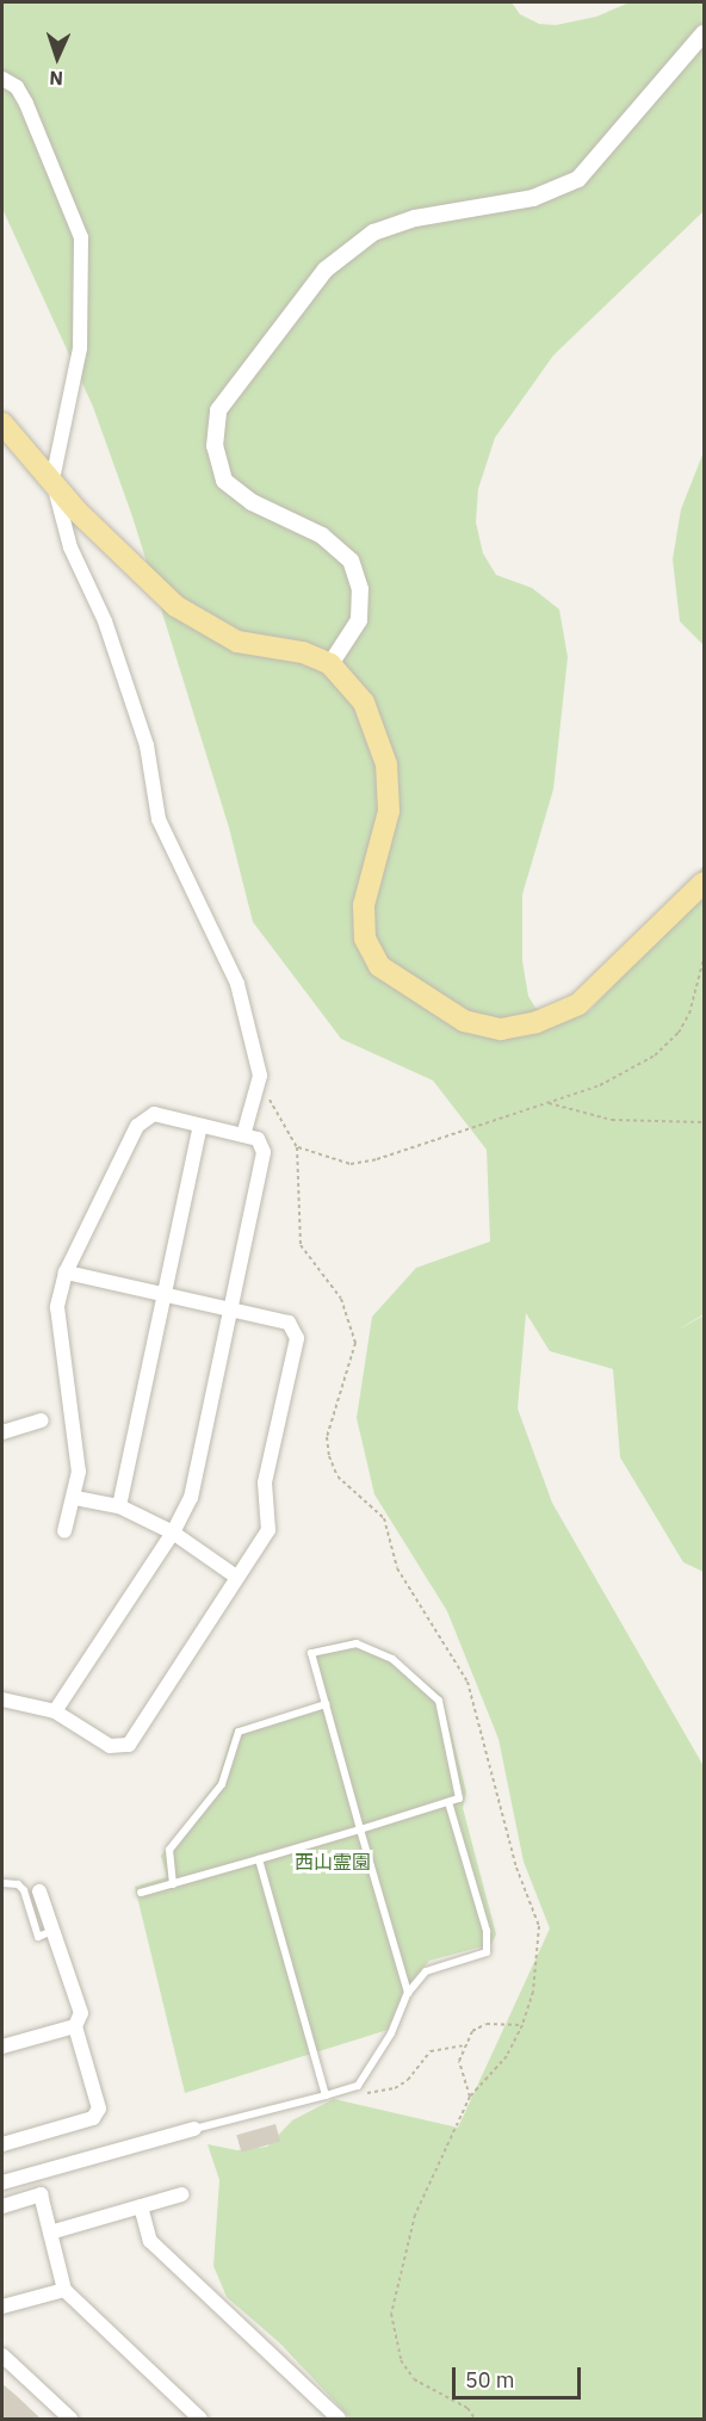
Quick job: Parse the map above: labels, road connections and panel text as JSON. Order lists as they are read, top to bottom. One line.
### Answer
{"parks":["西山霊園"],"scale_bar":"50 m","north":"bottom"}
